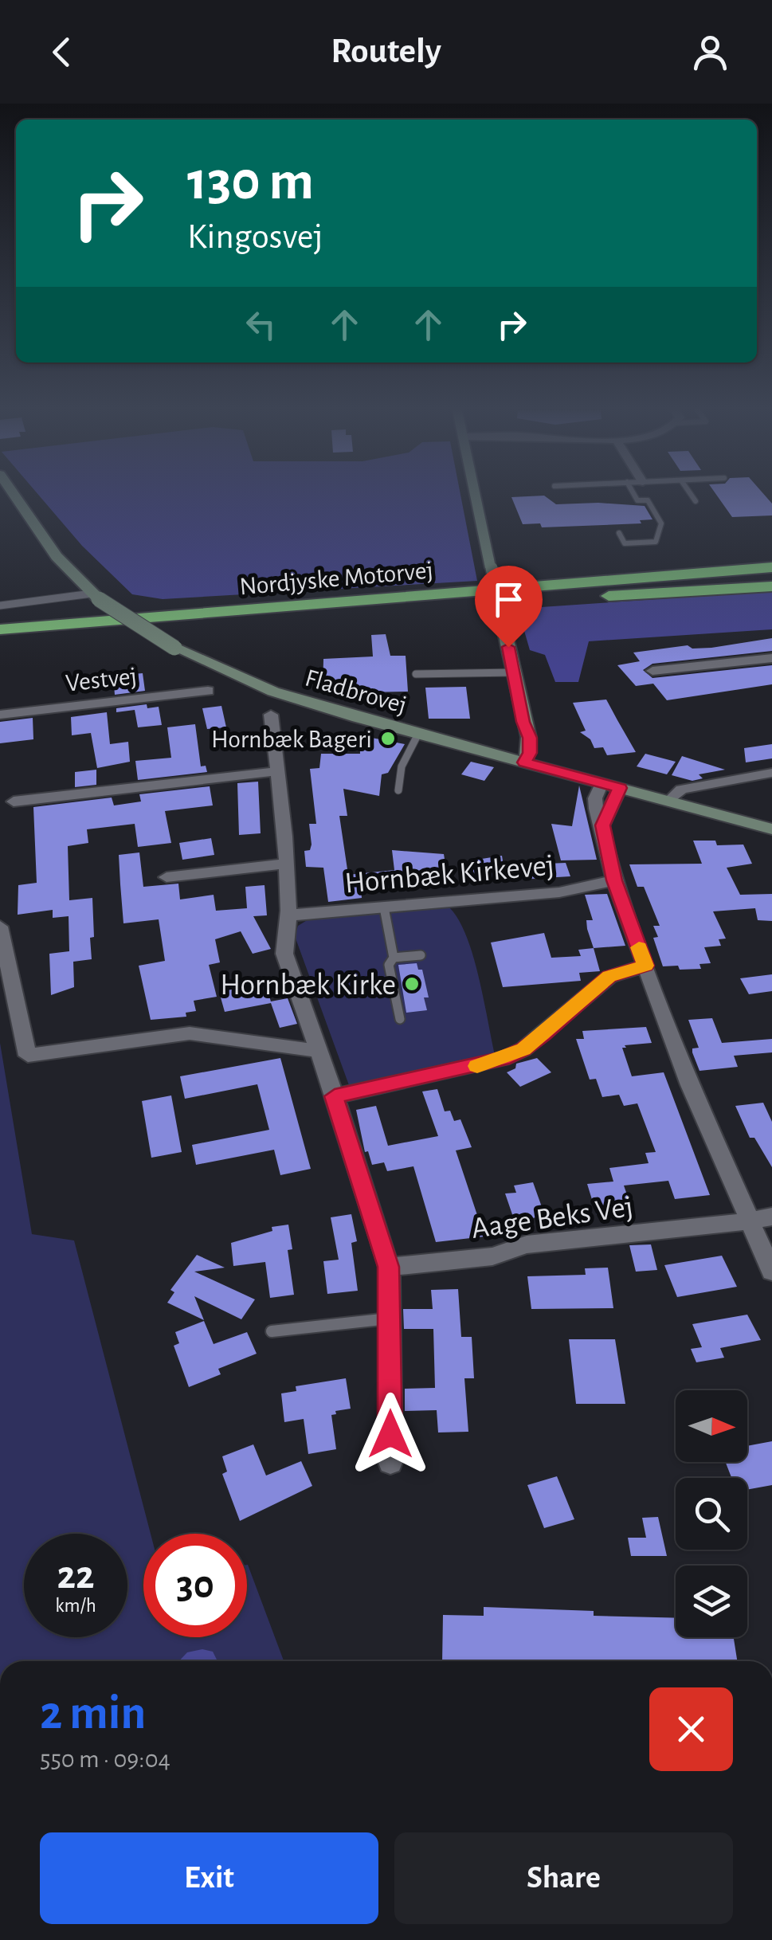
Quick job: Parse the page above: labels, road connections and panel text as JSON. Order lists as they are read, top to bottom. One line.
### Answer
{"streets":{"highway":["Nordjyske Motorvej"],"main road":["Fladbrovej"],"street":["Vestvej","Hornbæk Kirkevej","Aage Beks Vej"]},"places":["Hornbæk Bageri","Hornbæk Kirke"],"north":"right","page":{"header":"Routely","turn":["130 m","Kingosvej"],"speed":"22 km/h","limit":"30","heading":["2 min","550 m · 09:04"],"buttons":["Exit","Share"]}}
